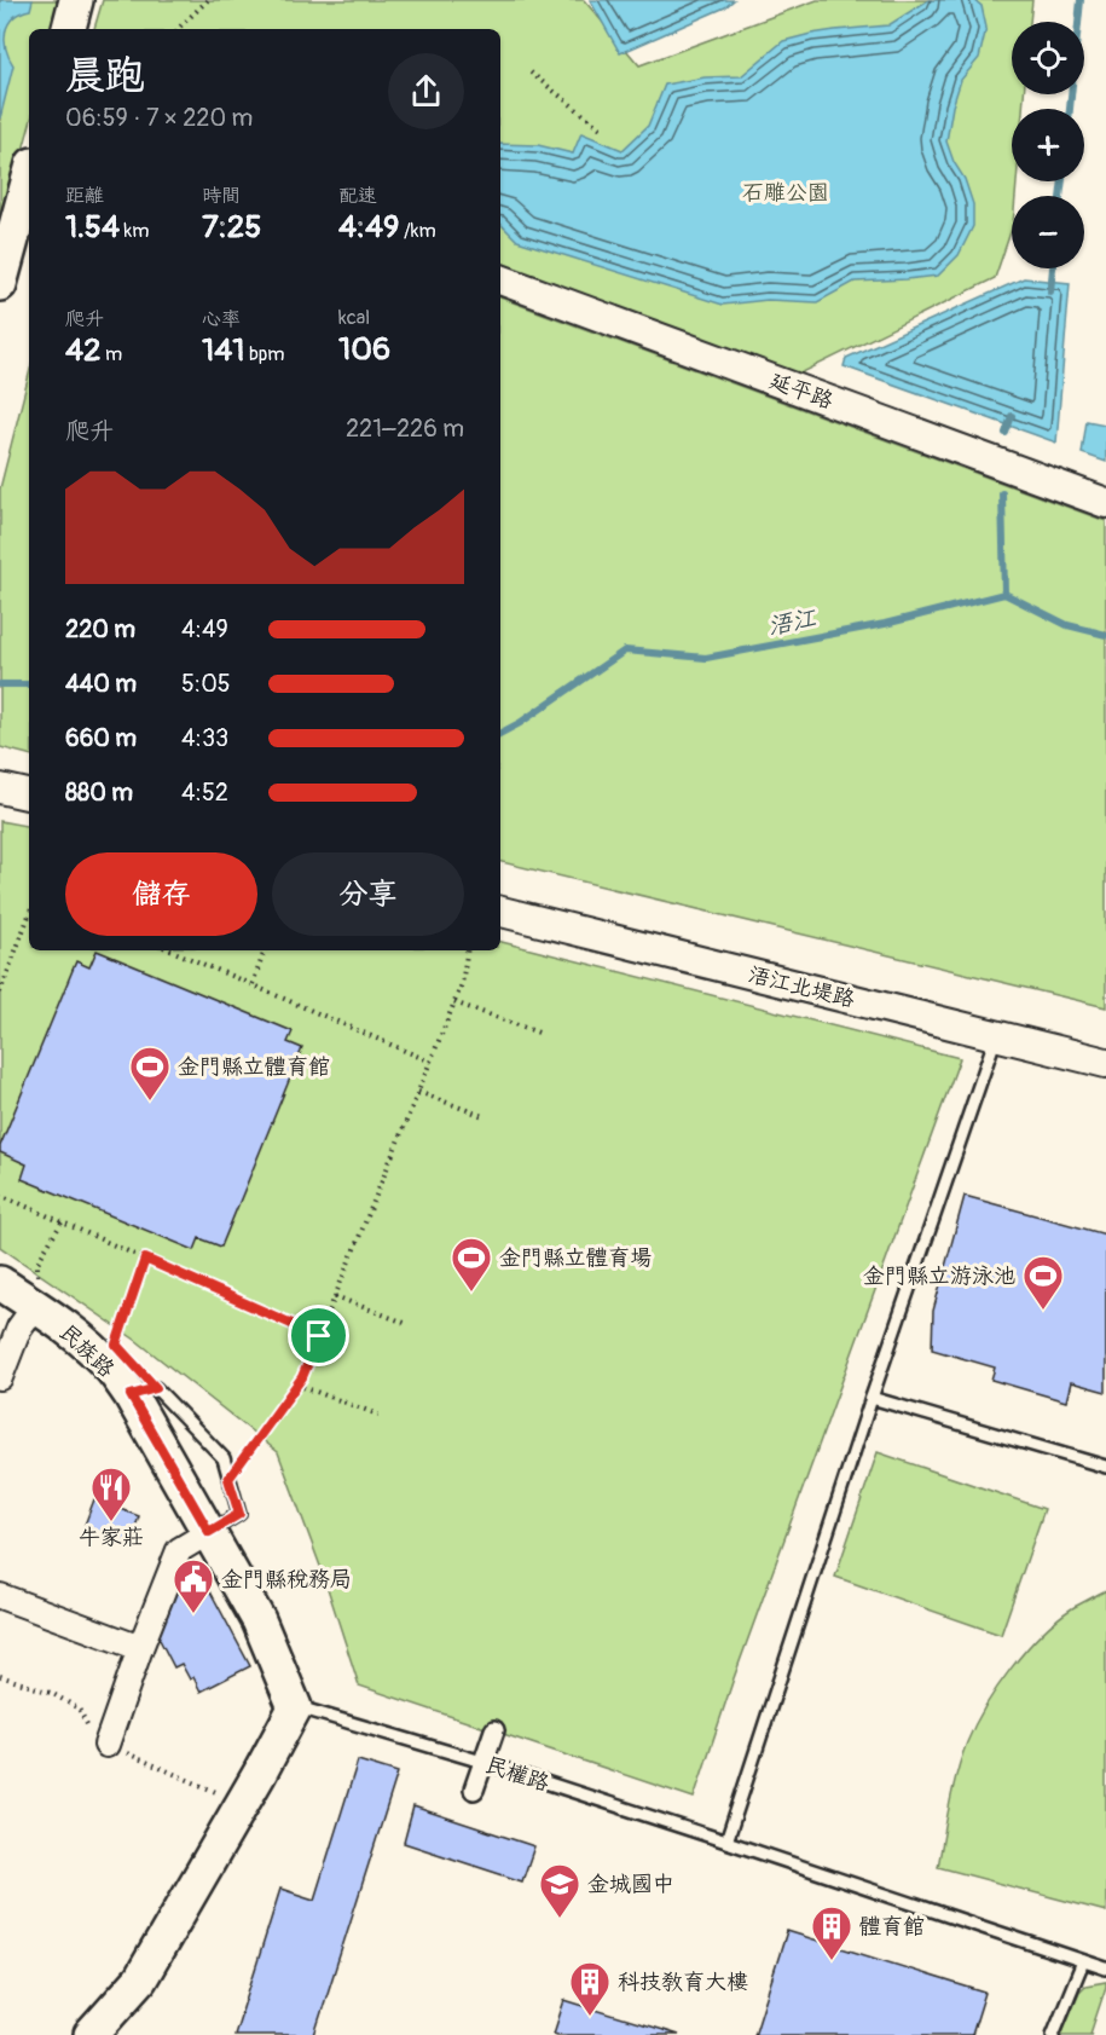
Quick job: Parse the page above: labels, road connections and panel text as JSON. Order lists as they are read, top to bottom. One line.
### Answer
{"streets":{"main road":["民族路"],"street":["延平路","浯江北堤路"],"lane":["民權路"]},"crossings":[["民族路","民權路"]],"water":["浯江"],"parks":["石雕公園"],"places":{"sports":["金門縣立體育館","金門縣立體育場","金門縣立游泳池"],"restaurant":["牛家莊"],"public building":["金門縣稅務局"],"school or university":["金城國中"],"building":["體育館","科技教育大樓"]},"page":{"map_buttons":["+","−"],"heading":["晨跑","06:59 · 7 × 220 m"],"stats":[["距離","1.54 km"],["時間","7:25"],["配速","4:49 /km"],["爬升","42 m"],["心率","141 bpm"],["kcal","106"]],"chart":["爬升","221–226 m"],"list":[{"name":"220 m","note":"4:49"},{"name":"440 m","note":"5:05"},{"name":"660 m","note":"4:33"},{"name":"880 m","note":"4:52"}],"buttons":["儲存","分享"]}}
